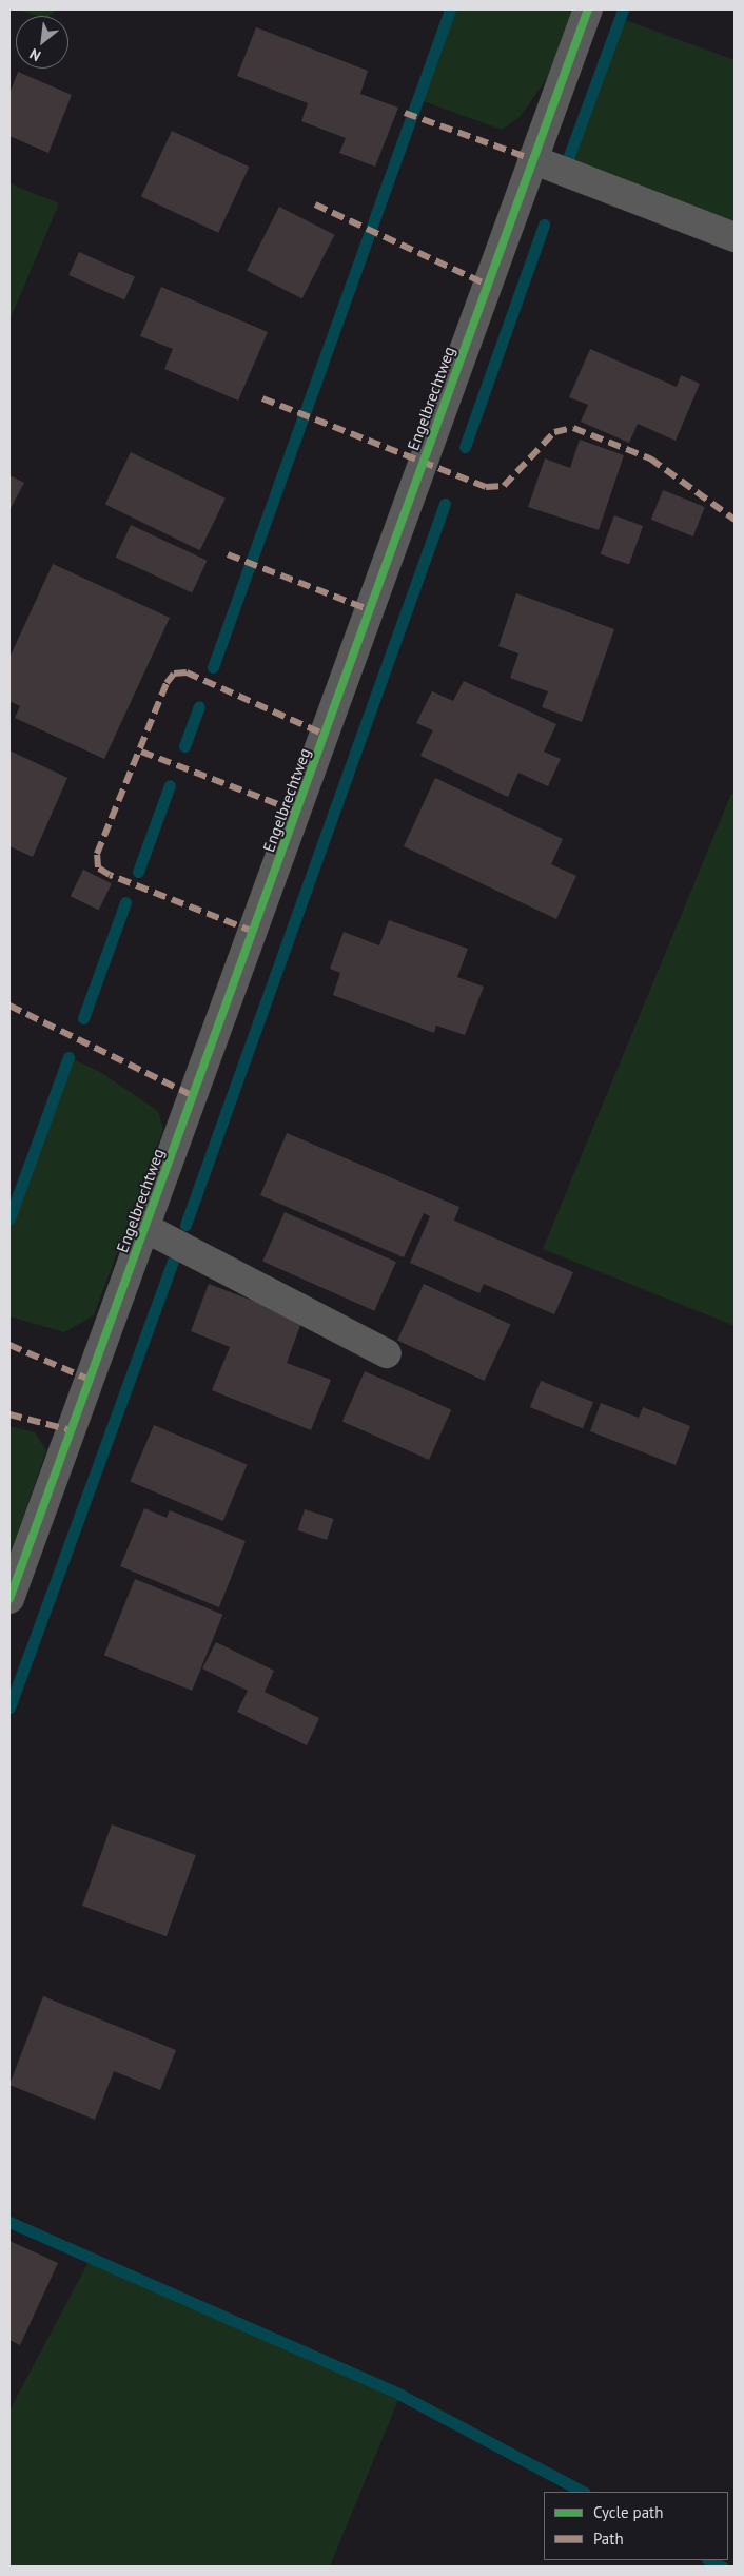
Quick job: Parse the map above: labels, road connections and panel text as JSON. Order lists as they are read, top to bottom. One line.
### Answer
{"streets":{"street":["Engelbrechtweg"]},"legend":["Cycle path","Path"],"north":"bottom left"}
